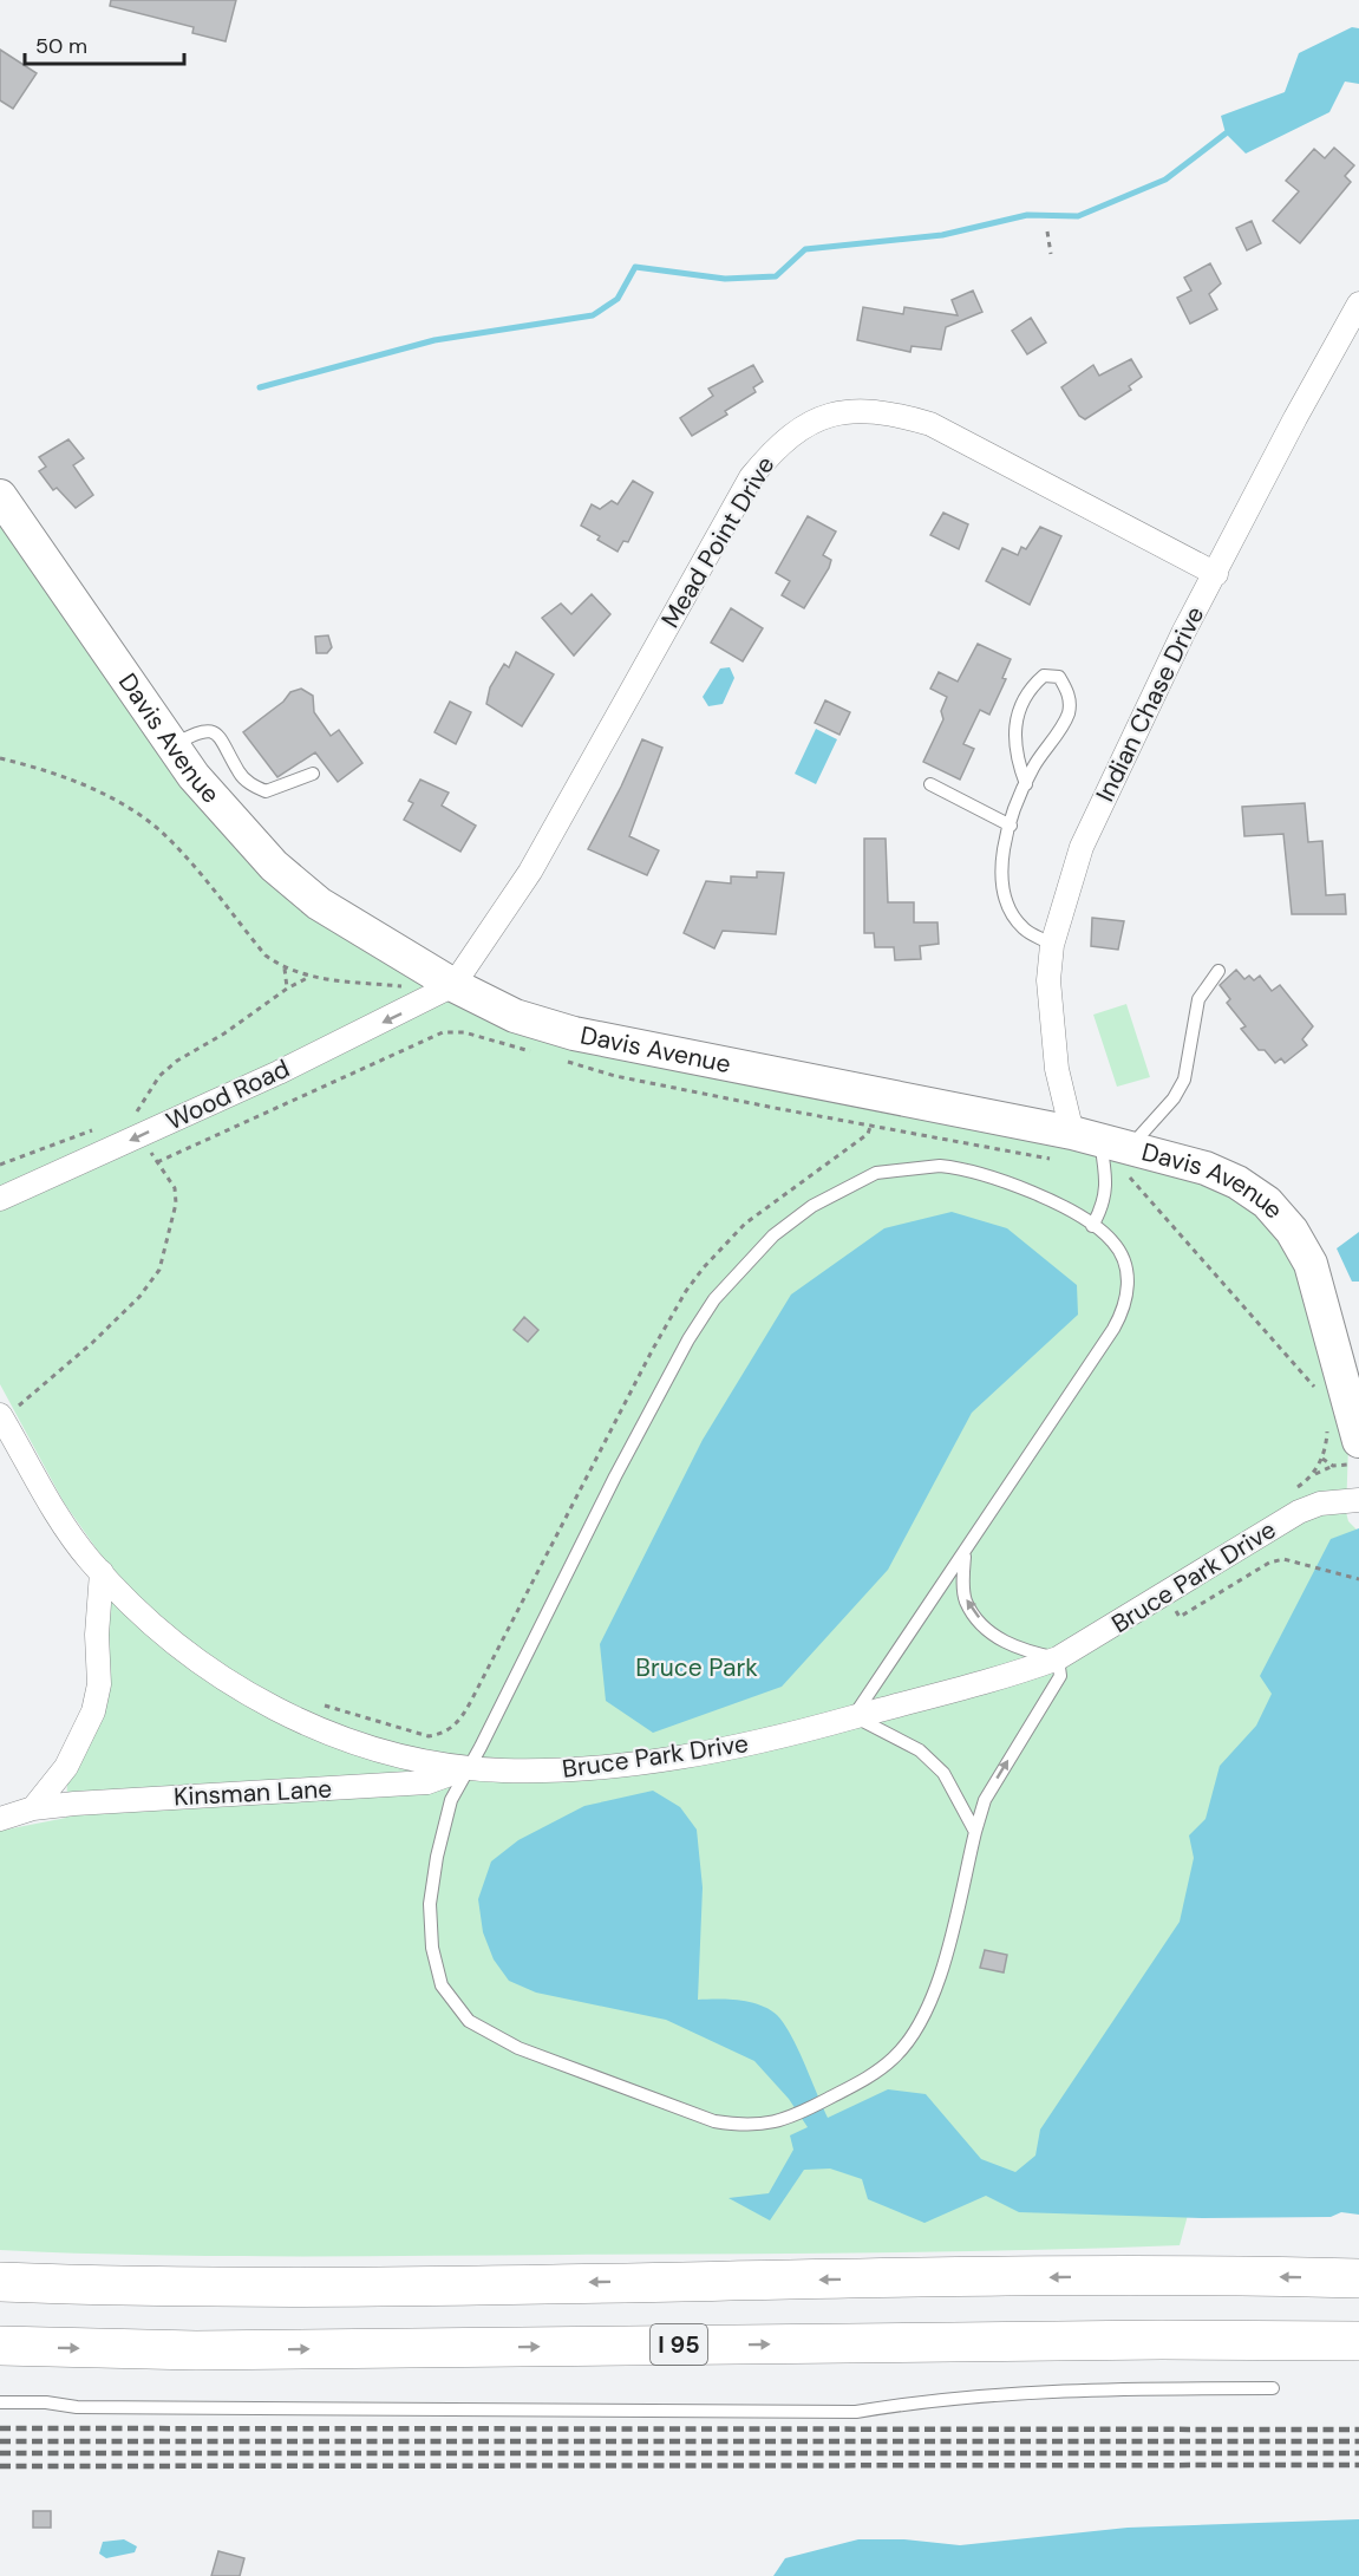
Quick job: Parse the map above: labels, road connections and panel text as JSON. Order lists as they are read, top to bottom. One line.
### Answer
{"streets":{"highway":["I 95"],"main road":["Davis Avenue"],"street":["Mead Point Drive","Indian Chase Drive","Wood Road","Bruce Park Drive","Kinsman Lane"]},"crossings":[["Mead Point Drive","Indian Chase Drive"],["Mead Point Drive","Davis Avenue"],["Mead Point Drive","Wood Road"],["Indian Chase Drive","Davis Avenue"],["Davis Avenue","Wood Road"],["Bruce Park Drive","Kinsman Lane"]],"one_way":["Wood Road"],"parks":["Bruce Park"],"scale_bar":"50 m"}
